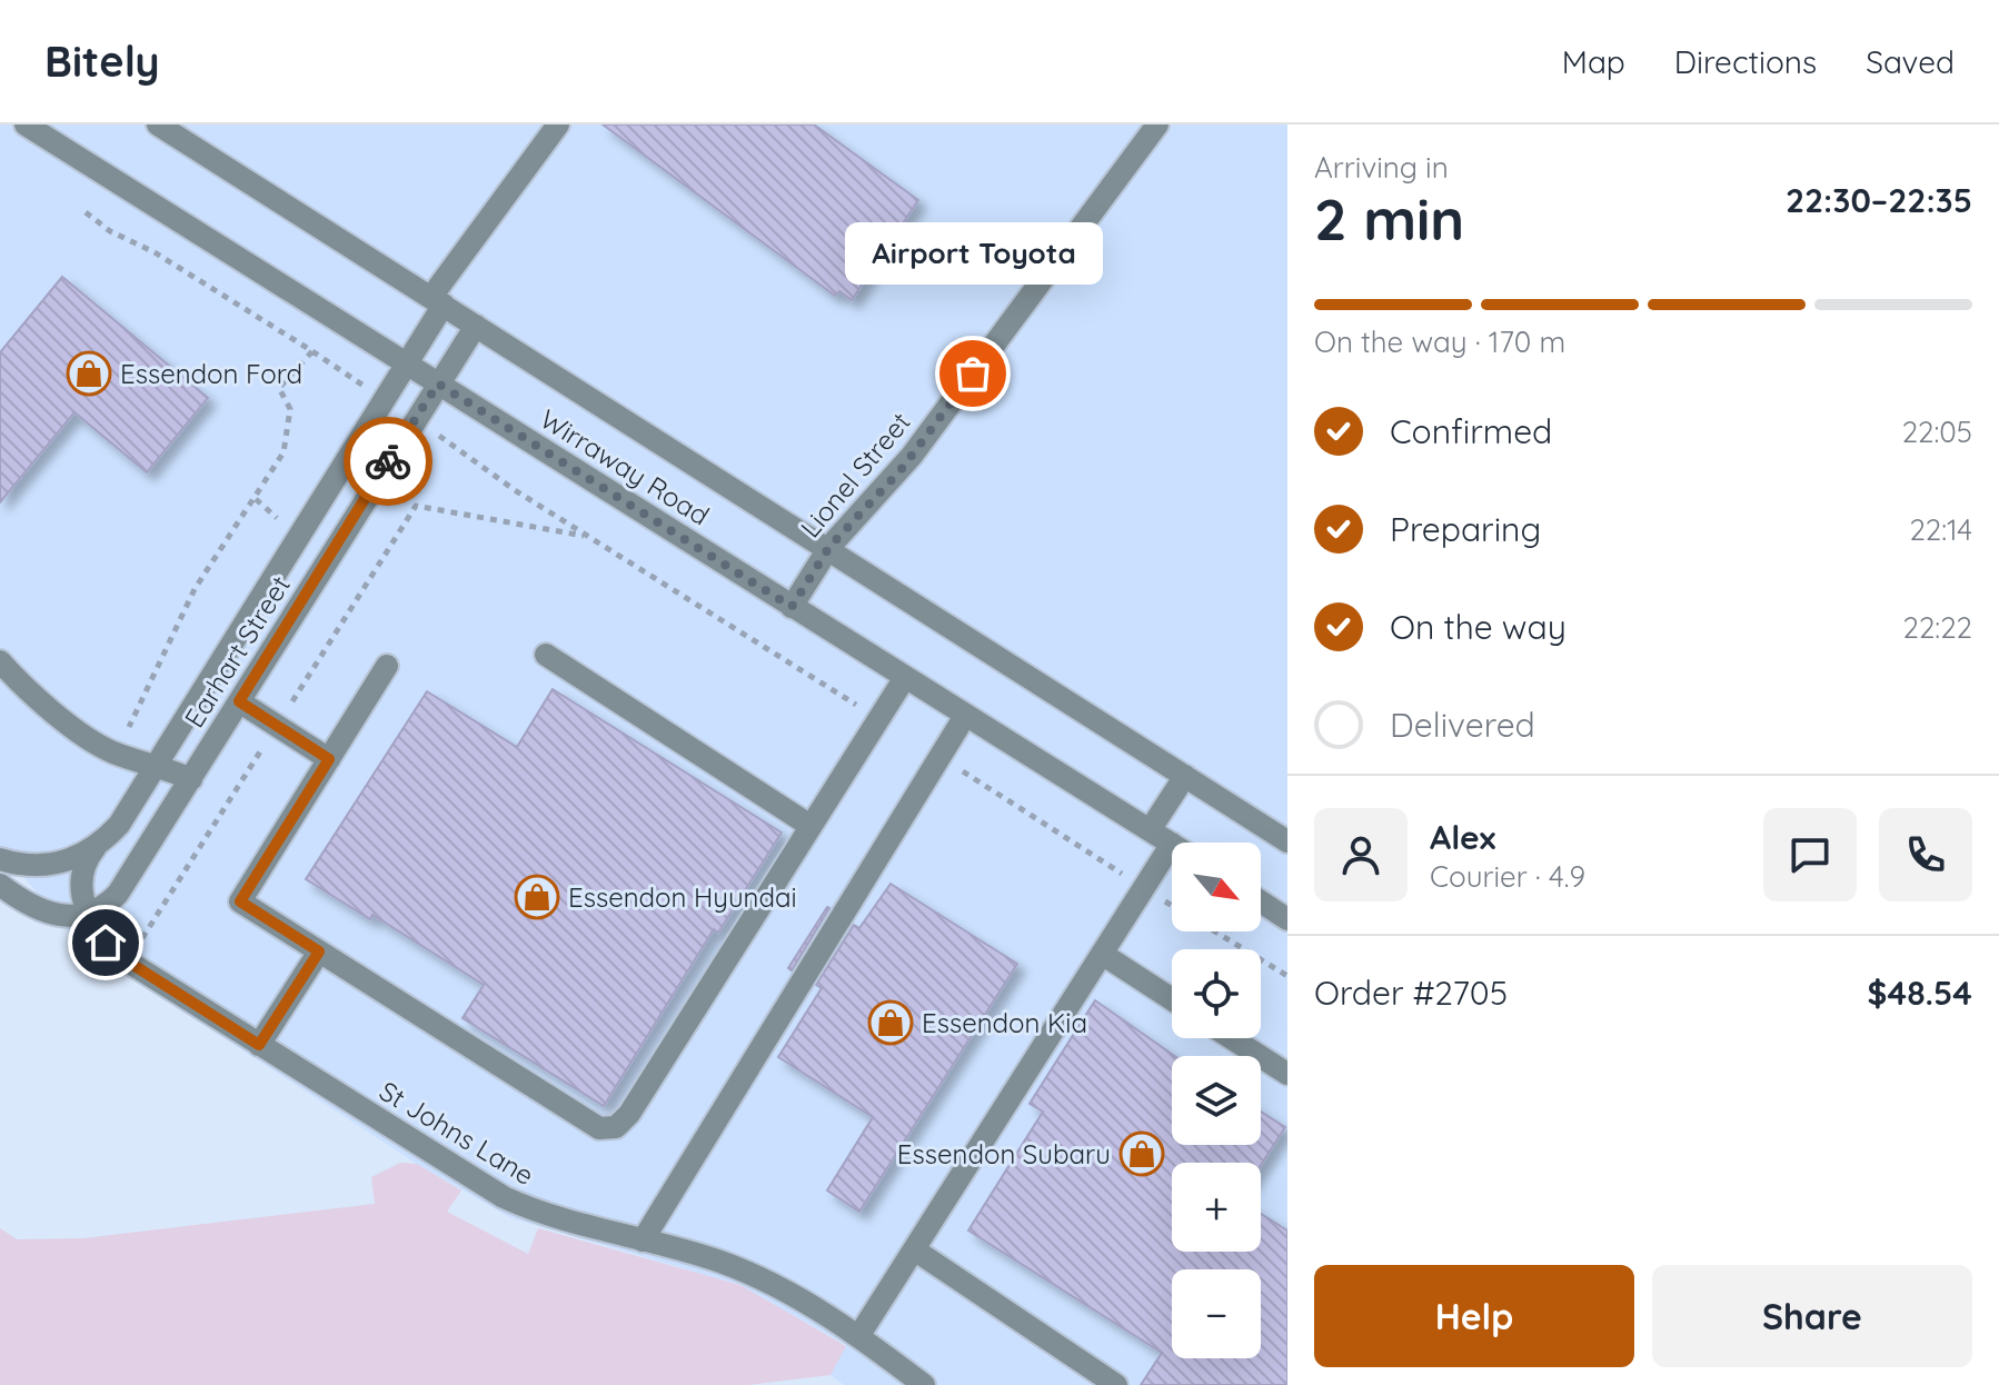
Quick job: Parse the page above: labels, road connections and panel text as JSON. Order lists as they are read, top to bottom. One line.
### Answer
{"streets":{"street":["Wirraway Road","Lionel Street","Earhart Street","St Johns Lane"]},"crossings":[["Wirraway Road","Lionel Street"],["Wirraway Road","Earhart Street"],["Earhart Street","St Johns Lane"]],"places":{"shop":["Essendon Ford","Essendon Hyundai","Essendon Kia","Essendon Subaru"],"other":["Airport Toyota"]},"north":"bottom right","page":{"header":"Bitely","nav":["Map","Directions","Saved"],"heading":["2 min","Arriving in","22:30–22:35"],"panel":["Alex","Courier · 4.9","Order #2705","$48.54"],"bubble":"Airport Toyota","bar":"On the way · 170 m","list":[["Confirmed","22:05"],["Preparing","22:14"],["On the way","22:22"],"Delivered"],"map_buttons":["+","−"],"buttons":["Help","Share"]}}
